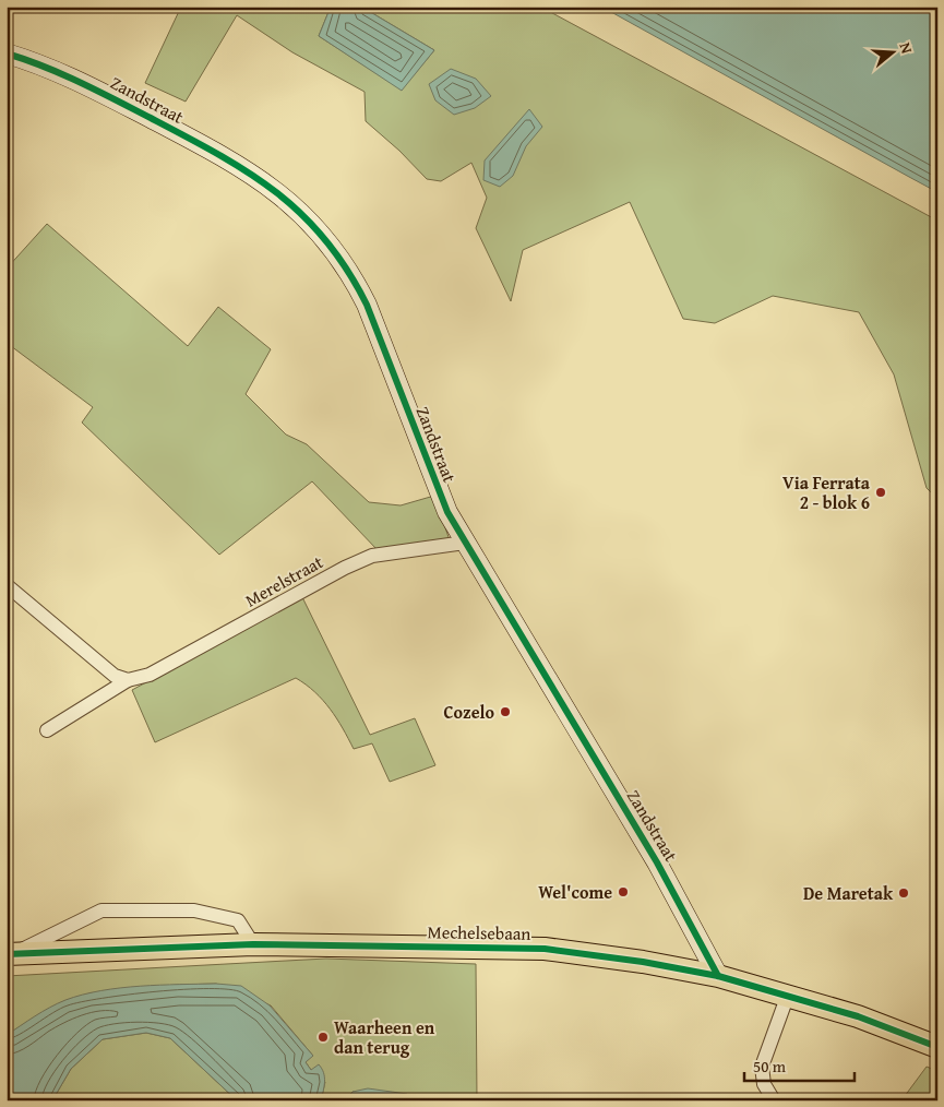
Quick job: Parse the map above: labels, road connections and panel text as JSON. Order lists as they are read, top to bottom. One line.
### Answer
{"streets":{"main road":["Mechelsebaan"],"street":["Zandstraat","Merelstraat"]},"crossings":[["Zandstraat","Merelstraat"],["Zandstraat","Mechelsebaan"]],"places":["Via Ferrata 2 - blok 6","Cozelo","Wel'come","De Maretak","Waarheen en dan terug"],"scale_bar":"50 m","north":"right"}
